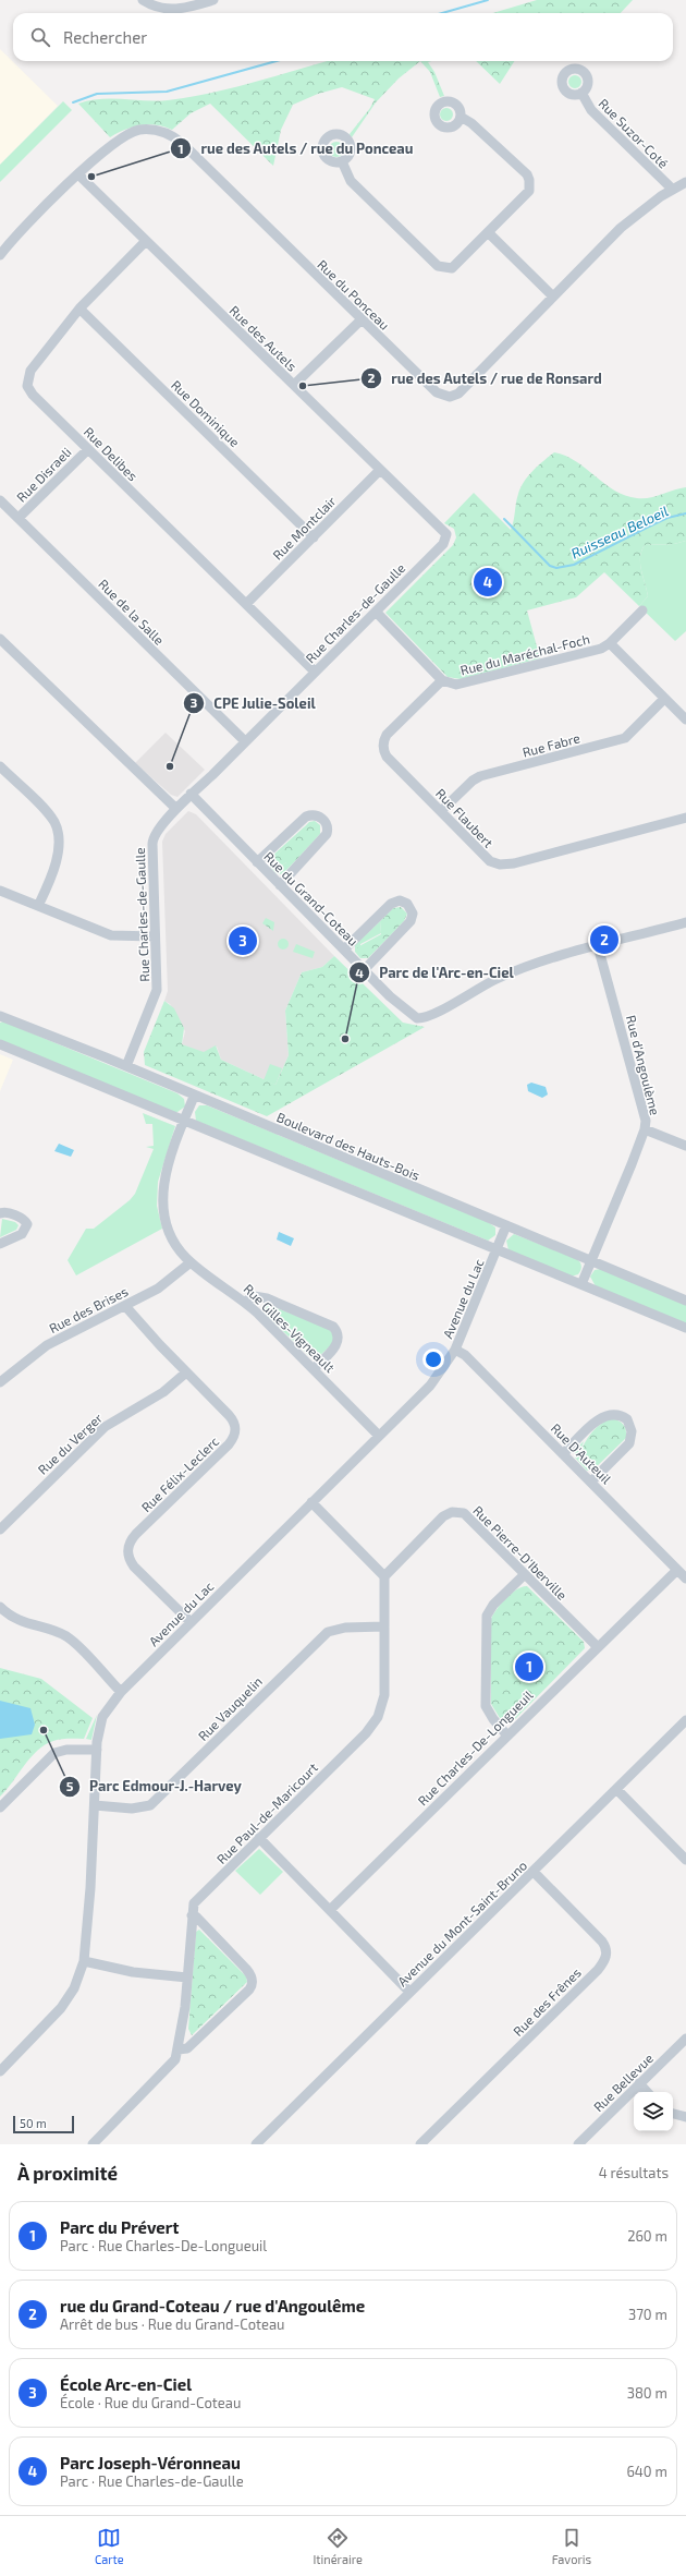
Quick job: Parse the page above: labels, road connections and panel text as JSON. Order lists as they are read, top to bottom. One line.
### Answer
{"streets":{"street":["Rue Suzor-Coté","Rue du Ponceau","Rue des Autels","Rue Dominique","Rue Delibes","Rue Disraeli","Rue Montclair","Rue de la Salle","Rue Charles-de-Gaulle","Rue du Maréchal-Foch","Rue Fabre","Rue Flaubert","Rue du Grand-Coteau","Rue d'Angoulème","Boulevard des Hauts-Bois","Avenue du Lac","Rue des Brises","Rue Gilles-Vigneault","Rue du Verger","Rue D'Auteuil","Rue Félix-Leclerc","Rue Pierre-D'Iberville","Rue Vauquelin","Rue Charles-De-Longueuil","Rue Paul-de-Maricourt","Avenue du Mont-Saint-Bruno","Rue des Frênes","Rue Bellevue"]},"crossings":[["Rue Suzor-Coté","Rue du Ponceau"],["Rue du Ponceau","Rue des Autels"],["Rue des Autels","Rue Delibes"],["Rue des Autels","Rue Montclair"],["Rue des Autels","Rue Charles-de-Gaulle"],["Rue Dominique","Rue Delibes"],["Rue Dominique","Rue Montclair"],["Rue Delibes","Rue Disraeli"],["Rue Delibes","Rue Montclair"],["Rue Delibes","Rue Charles-de-Gaulle"],["Rue Disraeli","Rue de la Salle"],["Rue de la Salle","Rue Charles-de-Gaulle"],["Rue Charles-de-Gaulle","Rue du Grand-Coteau"],["Rue Charles-de-Gaulle","Boulevard des Hauts-Bois"],["Rue du Maréchal-Foch","Rue Flaubert"],["Rue Fabre","Rue Flaubert"],["Rue du Grand-Coteau","Rue d'Angoulème"],["Rue d'Angoulème","Boulevard des Hauts-Bois"],["Boulevard des Hauts-Bois","Avenue du Lac"],["Boulevard des Hauts-Bois","Rue Gilles-Vigneault"],["Avenue du Lac","Rue Gilles-Vigneault"],["Avenue du Lac","Rue D'Auteuil"],["Avenue du Lac","Rue Félix-Leclerc"],["Avenue du Lac","Rue Vauquelin"],["Rue des Brises","Rue Gilles-Vigneault"],["Rue des Brises","Rue Félix-Leclerc"],["Rue du Verger","Rue Félix-Leclerc"],["Rue D'Auteuil","Rue Charles-De-Longueuil"],["Rue Pierre-D'Iberville","Rue Charles-De-Longueuil"],["Rue Pierre-D'Iberville","Rue Paul-de-Maricourt"],["Rue Vauquelin","Rue Paul-de-Maricourt"],["Avenue du Mont-Saint-Bruno","Rue des Frênes"]],"water":["Ruisseau Beloeil"],"places":["rue des Autels / rue du Ponceau","rue des Autels / rue de Ronsard","CPE Julie-Soleil","Parc de l'Arc-en-Ciel","Parc Edmour-J.-Harvey"],"scale_bar":"50 m","page":{"search":"Rechercher","pins":["4","2","3","1"],"scale":"50 m","heading":["À proximité","4 résultats"],"list":[{"mark":"1","name":"Parc du Prévert","note":"Parc · Rue Charles-De-Longueuil","value":"260 m"},{"mark":"2","name":"rue du Grand-Coteau / rue d'Angoulême","note":"Arrêt de bus · Rue du Grand-Coteau","value":"370 m"},{"mark":"3","name":"École Arc-en-Ciel","note":"École · Rue du Grand-Coteau","value":"380 m"},{"mark":"4","name":"Parc Joseph-Véronneau","note":"Parc · Rue Charles-de-Gaulle","value":"640 m"}],"nav":["Carte","Itinéraire","Favoris"]}}
